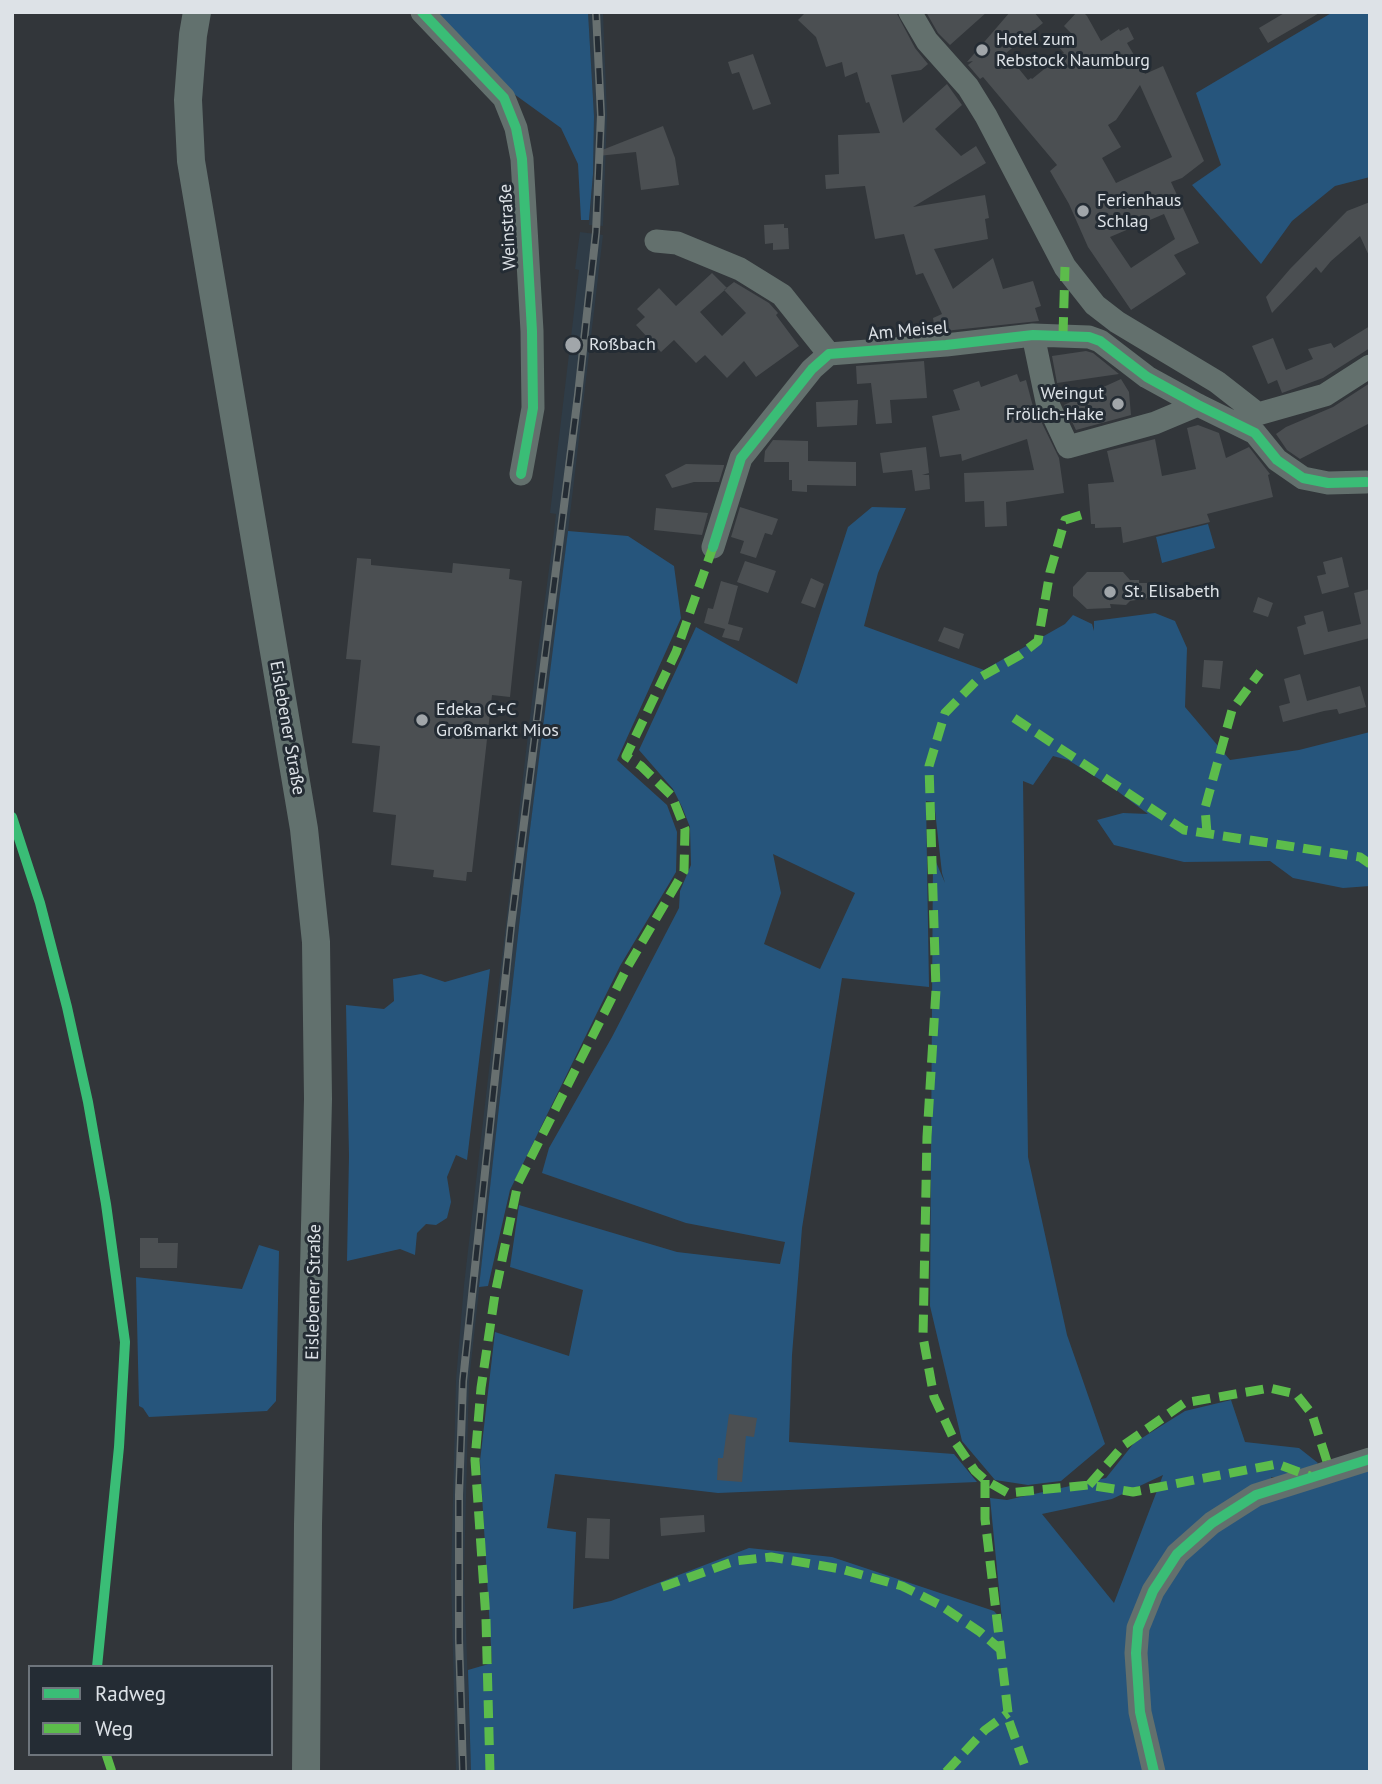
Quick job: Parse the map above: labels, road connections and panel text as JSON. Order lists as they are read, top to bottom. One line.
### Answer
{"streets":{"main road":["Eislebener Straße"],"street":["Weinstraße","Am Meisel"]},"places":["Hotel zum Rebstock Naumburg","Ferienhaus Schlag","Roßbach","Weingut Frölich-Hake","St. Elisabeth","Edeka C+C Großmarkt Mios"],"legend":["Radweg","Weg"]}
